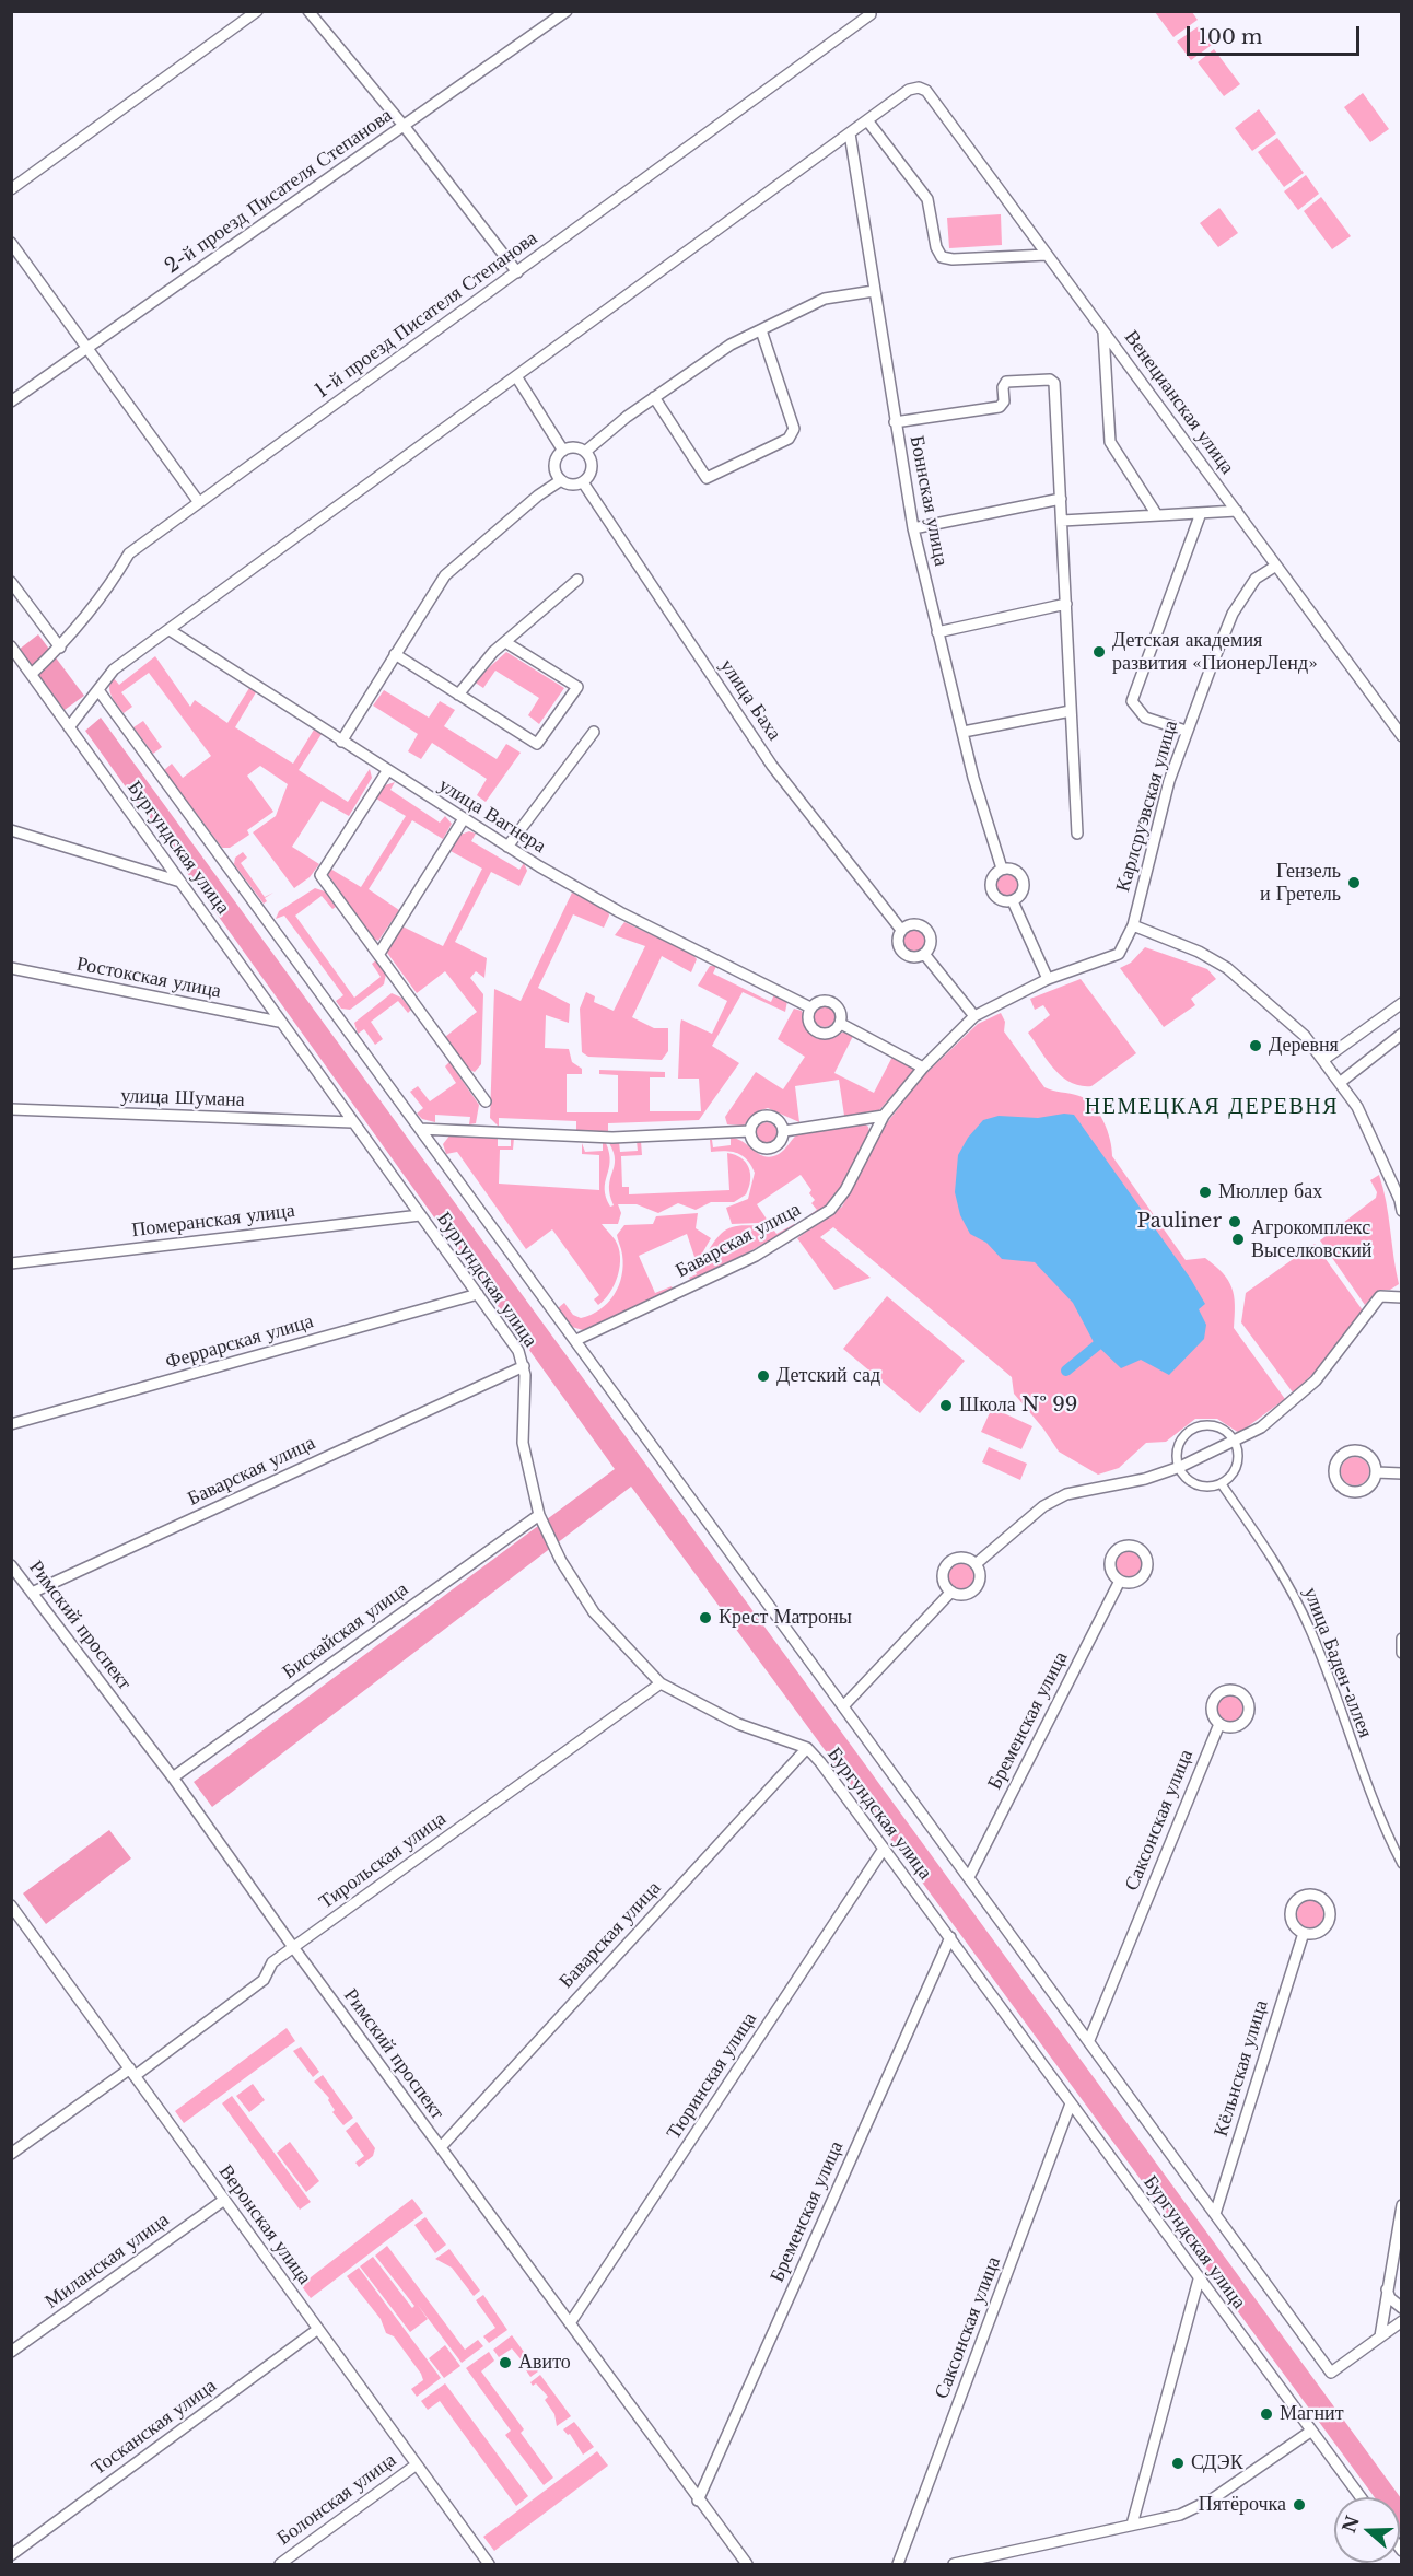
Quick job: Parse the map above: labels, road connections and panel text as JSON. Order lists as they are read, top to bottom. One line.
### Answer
{"streets":{"street":["2-й проезд Писателя Степанова","1-й проезд Писателя Степанова","Венецианская улица","Боннская улица","улица Баха","Карлсруэвская улица","улица Вагнера","Бургундская улица","Ростокская улица","улица Шумана","Померанская улица","Баварская улица","Феррарская улица","Римский проспект","Бискайская улица","улица Баден-аллея","Бременская улица","Саксонская улица","Тирольская улица","Кёльнская улица","Тюринская улица","Веронская улица","Миланская улица","Тосканская улица","Болонская улица"]},"crossings":[["1-й проезд Писателя Степанова","Бургундская улица"],["Венецианская улица","Карлсруэвская улица"],["Карлсруэвская улица","Баварская улица"],["Бургундская улица","Ростокская улица"],["Бургундская улица","улица Шумана"],["Бургундская улица","Померанская улица"],["Бургундская улица","Баварская улица"],["Бургундская улица","Феррарская улица"],["Бургундская улица","Бискайская улица"],["Бургундская улица","Бременская улица"],["Бургундская улица","Саксонская улица"],["Бургундская улица","Тирольская улица"],["Бургундская улица","Кёльнская улица"],["Бургундская улица","Тюринская улица"],["Баварская улица","Римский проспект"],["Римский проспект","Бискайская улица"],["Римский проспект","Бременская улица"],["Римский проспект","Тирольская улица"],["Римский проспект","Тюринская улица"],["Тирольская улица","Веронская улица"],["Веронская улица","Миланская улица"],["Веронская улица","Тосканская улица"],["Веронская улица","Болонская улица"]],"districts":["НЕМЕЦКАЯ ДЕРЕВНЯ"],"places":["Детская академия развития «ПионерЛенд»","Гензель и Гретель","Деревня","Мюллер бах","Pauliner","Агрокомплекс Выселковский","Детский сад","Школа № 99","Крест Матроны","Авито","Магнит","СДЭК","Пятёрочка"],"scale_bar":"100 m","north":"left"}
